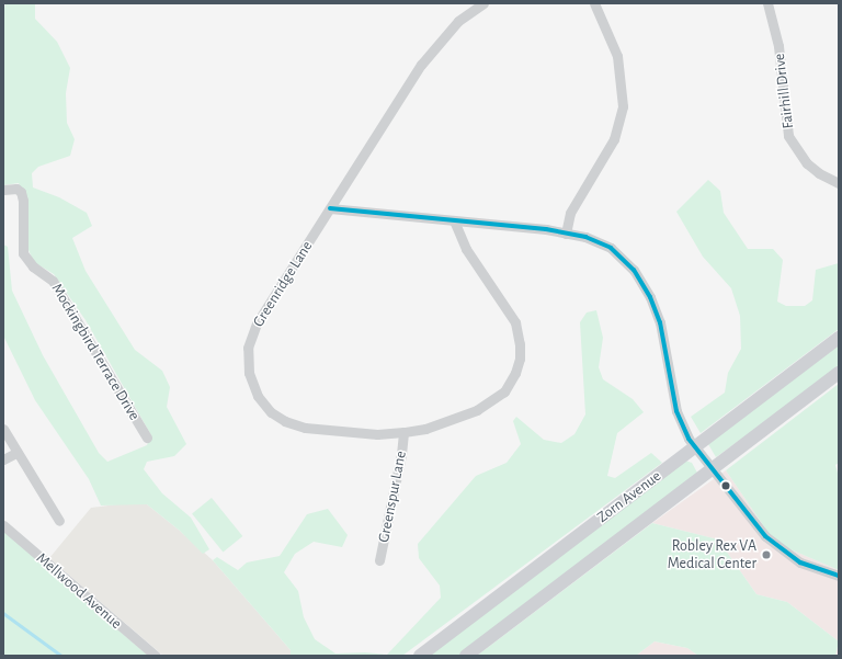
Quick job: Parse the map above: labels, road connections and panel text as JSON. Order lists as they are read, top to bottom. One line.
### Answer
{"streets":{"main road":["Zorn Avenue"],"street":["Fairhill Drive","Greenridge Lane","Mockingbird Terrace Drive","Greenspur Lane","Mellwood Avenue"]},"crossings":[["Greenridge Lane","Greenspur Lane"]],"places":["Robley Rex VA Medical Center"]}
